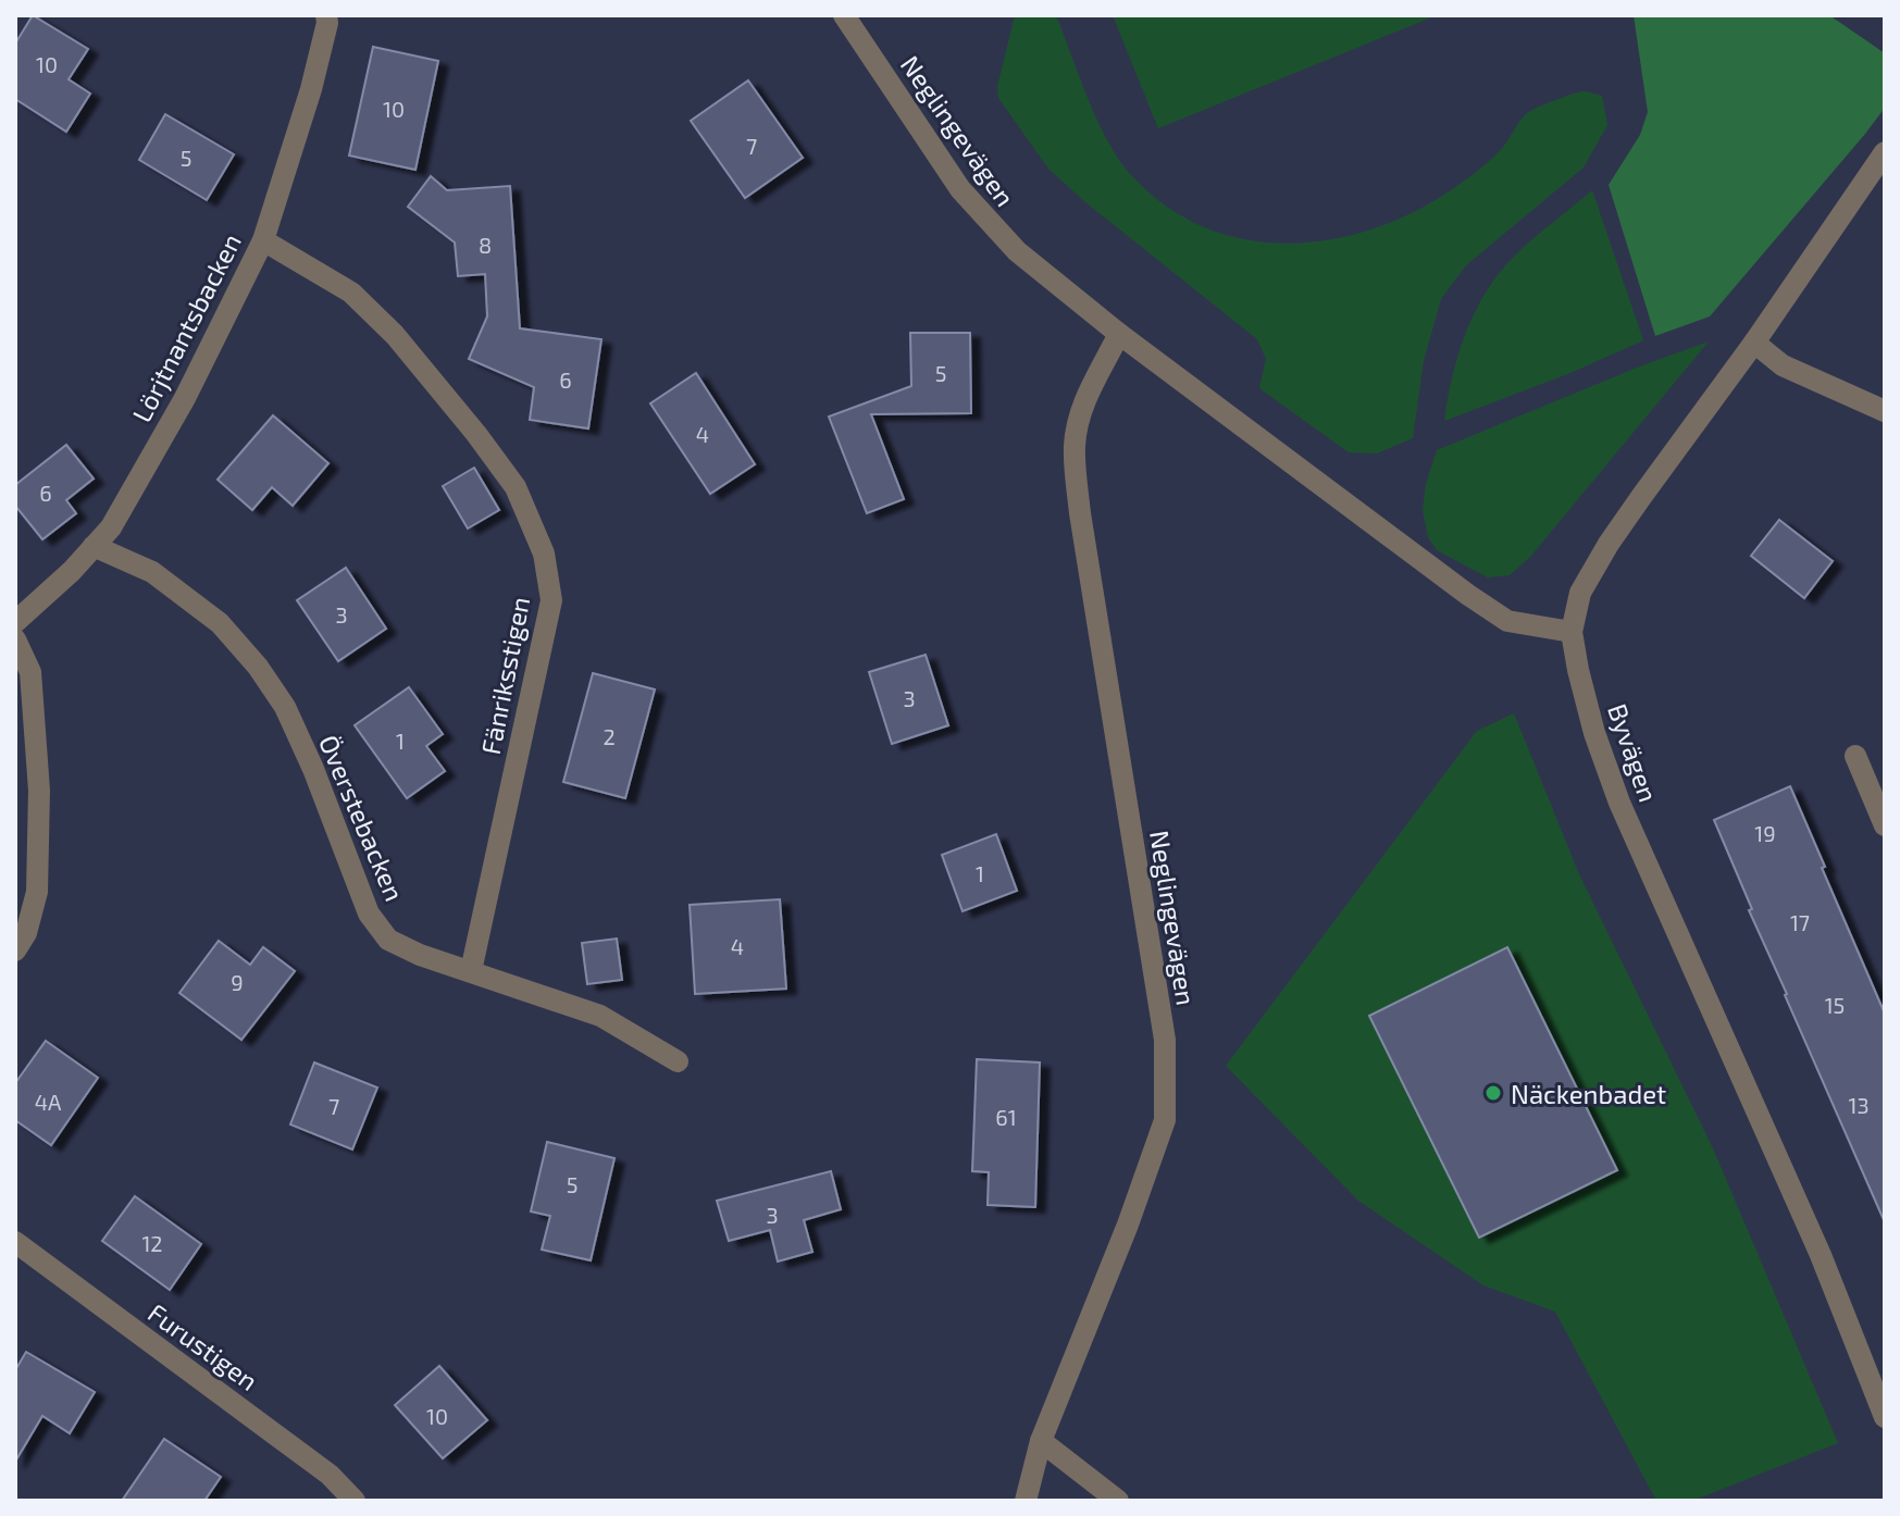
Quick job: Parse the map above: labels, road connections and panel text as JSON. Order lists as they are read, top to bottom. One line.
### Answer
{"streets":{"street":["Neglingevägen","Lörjtnantsbacken","Fänriksstigen","Byvägen","Överstebacken","Furustigen"]},"crossings":[["Neglingevägen","Byvägen"],["Lörjtnantsbacken","Fänriksstigen"],["Lörjtnantsbacken","Överstebacken"],["Fänriksstigen","Överstebacken"]],"places":["Näckenbadet"],"house_numbers":["10","10","7","5","8","5","6","4","6","3","3","2","1","19","1","17","4","9","15","4A","13","7","61","5","3","12","10"]}
